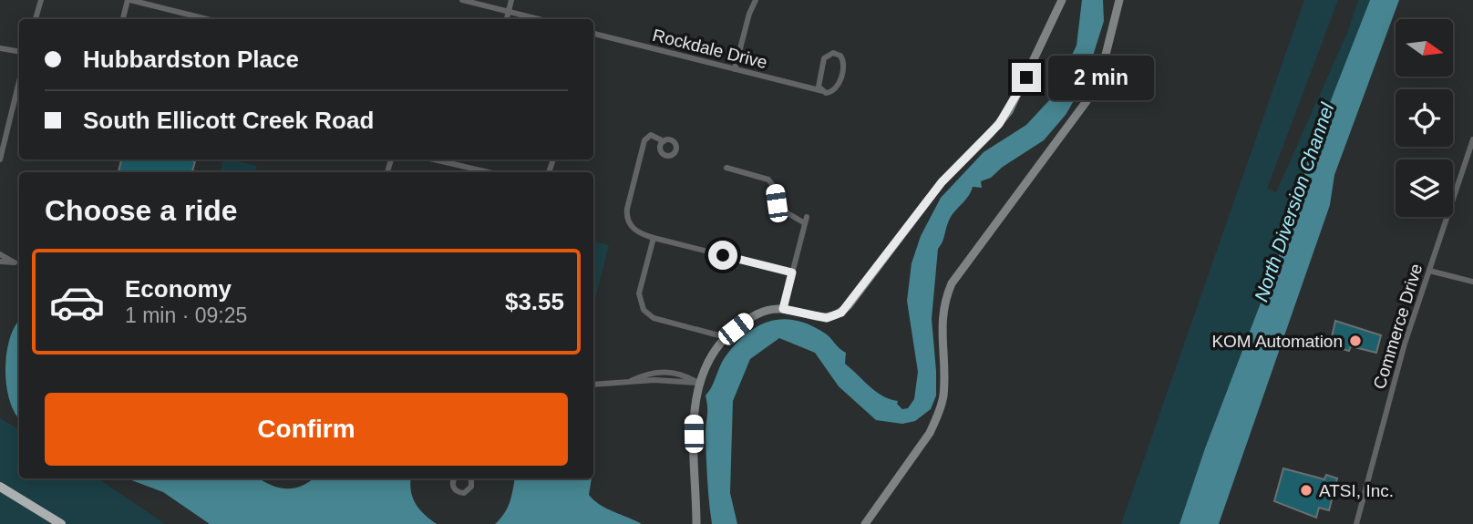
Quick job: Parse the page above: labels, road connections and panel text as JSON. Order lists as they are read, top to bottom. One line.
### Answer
{"streets":{"street":["Rockdale Drive","Commerce Drive"]},"water":["North Diversion Channel"],"places":["KOM Automation","ATSI, Inc."],"north":"right","page":{"banner":["Hubbardston Place","South Ellicott Creek Road"],"bubble":"2 min","heading":"Choose a ride","list":[{"name":"Economy","note":"1 min · 09:25","value":"$3.55"}],"buttons":"Confirm"}}
